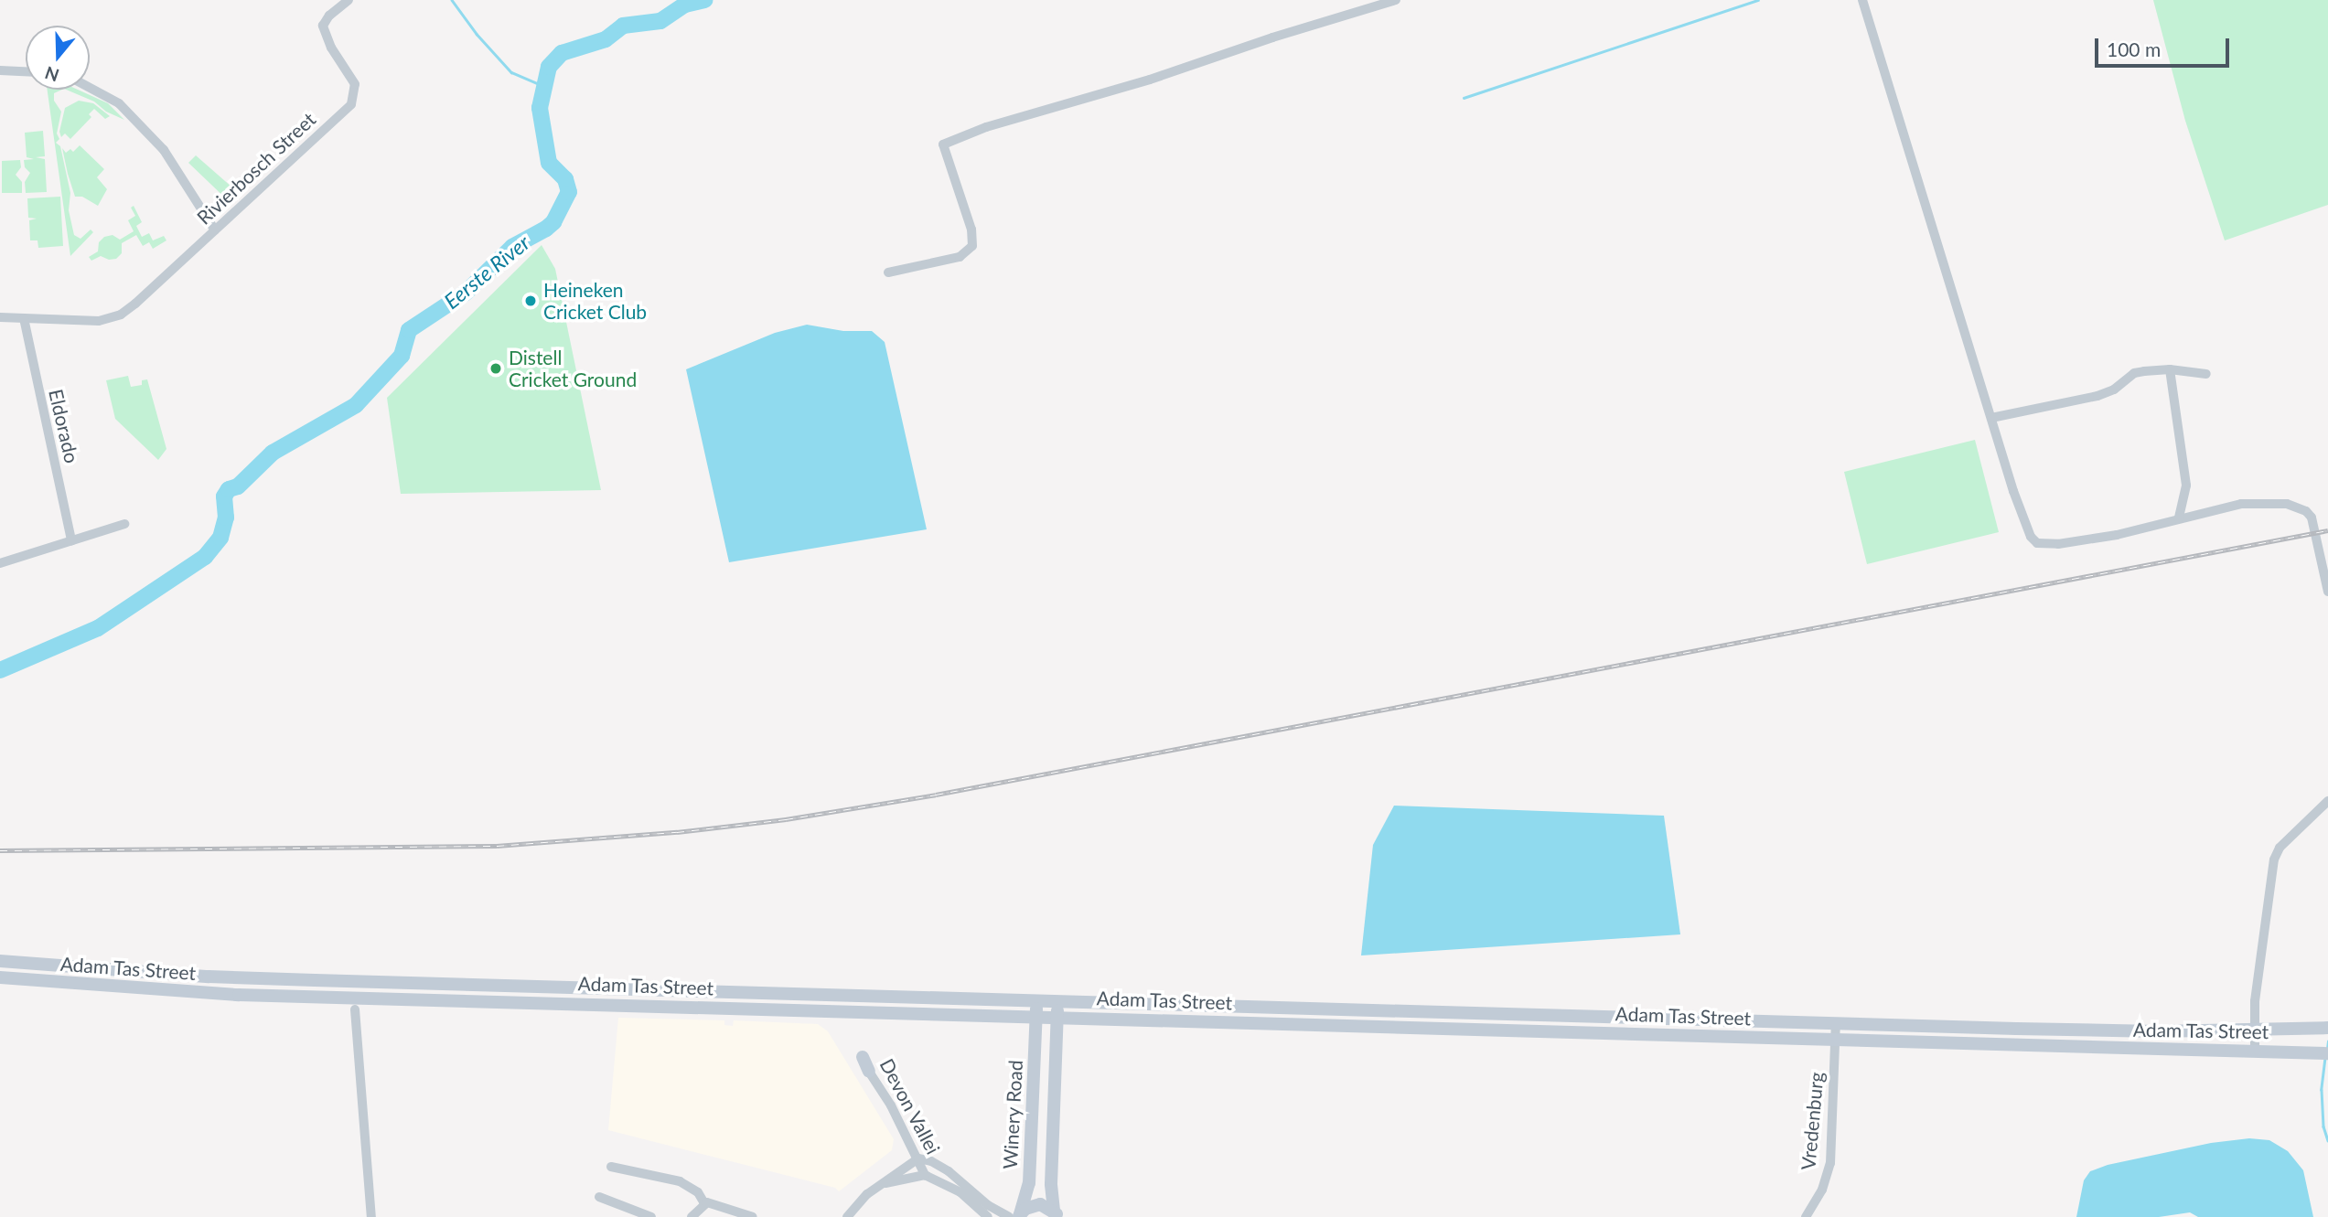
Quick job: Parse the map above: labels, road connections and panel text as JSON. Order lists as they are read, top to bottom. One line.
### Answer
{"streets":{"main road":["Adam Tas Street","Devon Vallei","Winery Road"],"street":["Rivierbosch Street","Eldorado","Vredenburg"]},"crossings":[["Rivierbosch Street","Eldorado"],["Adam Tas Street","Winery Road"],["Adam Tas Street","Vredenburg"]],"water":["Eerste River"],"places":["Heineken Cricket Club","Distell Cricket Ground"],"scale_bar":"100 m","north":"bottom"}
